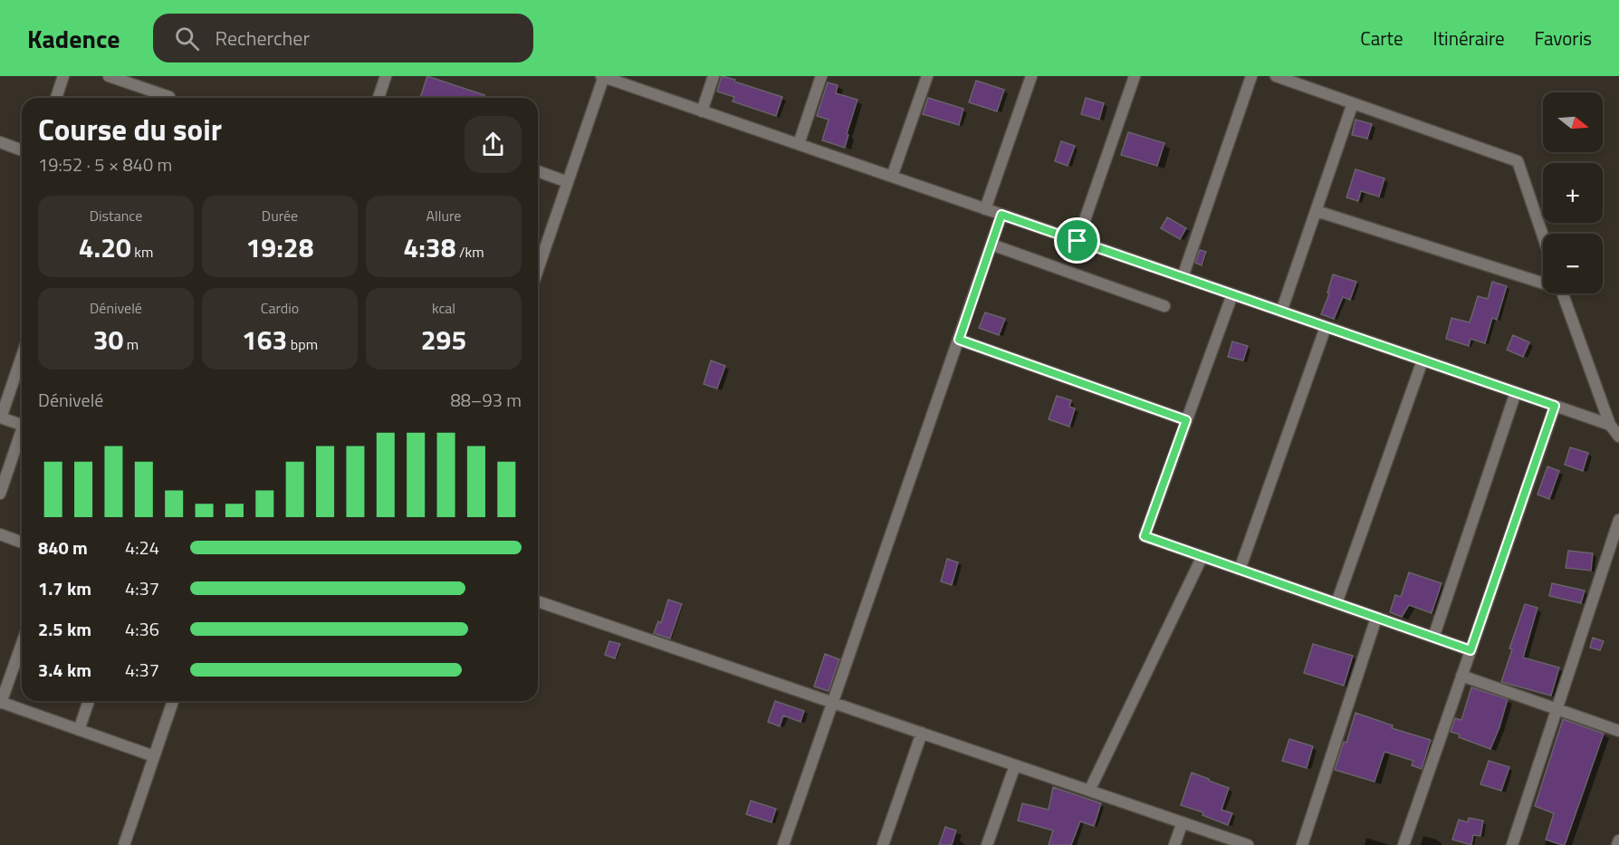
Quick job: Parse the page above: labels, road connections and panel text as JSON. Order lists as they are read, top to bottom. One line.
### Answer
{"north":"right","page":{"header":"Kadence","search":"Rechercher","nav":["Carte","Itinéraire","Favoris"],"map_buttons":["+","−"],"heading":["Course du soir","19:52 · 5 × 840 m"],"stats":[["Distance","4.20 km"],["Durée","19:28"],["Allure","4:38 /km"],["Dénivelé","30 m"],["Cardio","163 bpm"],["kcal","295"]],"chart":["Dénivelé","88–93 m"],"list":[{"name":"840 m","note":"4:24"},{"name":"1.7 km","note":"4:37"},{"name":"2.5 km","note":"4:36"},{"name":"3.4 km","note":"4:37"}]}}
